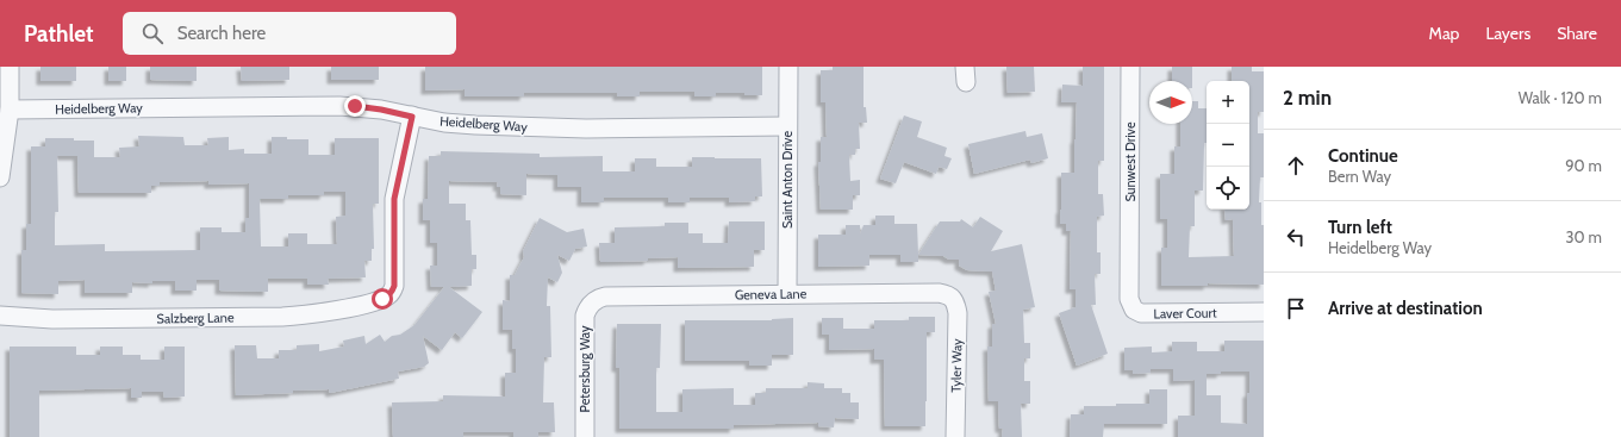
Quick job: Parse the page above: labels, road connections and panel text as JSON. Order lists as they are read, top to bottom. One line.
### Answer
{"streets":{"street":["Heidelberg Way","Sunwest Drive","Saint Anton Drive","Geneva Lane","Laver Court","Salzberg Lane","Tyler Way","Petersburg Way"]},"crossings":[["Heidelberg Way","Saint Anton Drive"],["Heidelberg Way","Salzberg Lane"],["Sunwest Drive","Laver Court"],["Saint Anton Drive","Geneva Lane"],["Geneva Lane","Tyler Way"],["Geneva Lane","Petersburg Way"]],"north":"right","page":{"header":"Pathlet","search":"Search here","nav":["Map","Layers","Share"],"heading":["2 min","Walk · 120 m"],"map_buttons":["+","−"],"list":[["Continue","Bern Way","90 m"],["Turn left","Heidelberg Way","30 m"],"Arrive at destination"]}}
